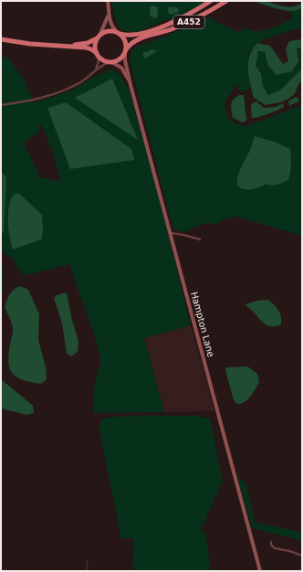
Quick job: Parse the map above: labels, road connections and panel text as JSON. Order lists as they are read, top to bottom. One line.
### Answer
{"streets":{"highway":["A452"],"main road":["Hampton Lane"]},"crossings":[["A452","Hampton Lane"]]}
